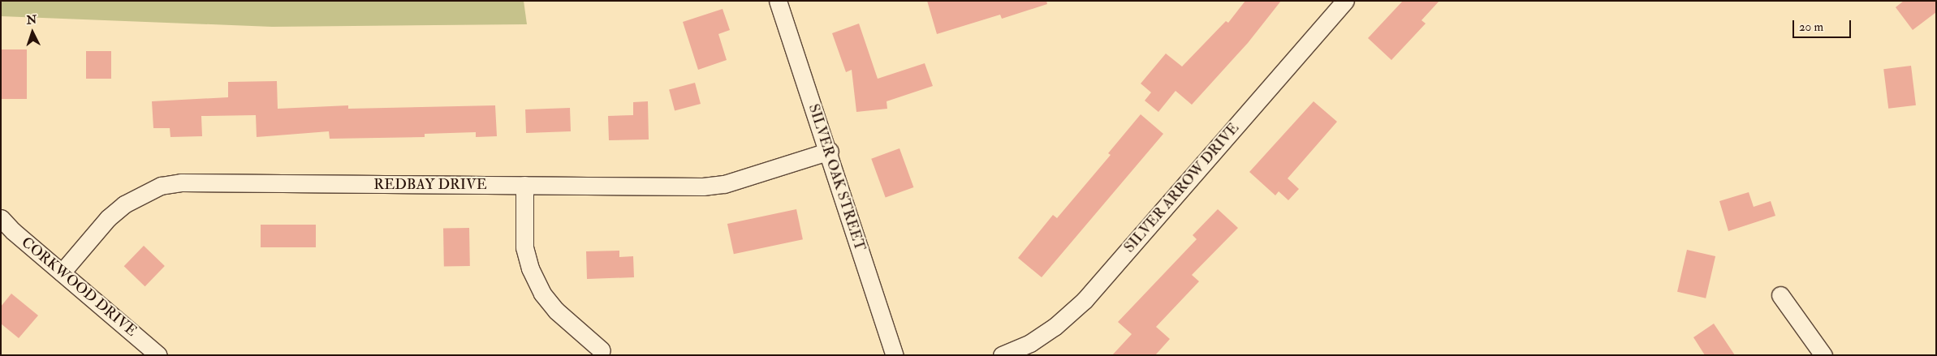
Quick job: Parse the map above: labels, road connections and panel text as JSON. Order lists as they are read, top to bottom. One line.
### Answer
{"streets":{"street":["SILVER OAK STREET","REDBAY DRIVE","SILVER ARROW DRIVE","CORKWOOD DRIVE"]},"crossings":[["SILVER OAK STREET","REDBAY DRIVE"],["REDBAY DRIVE","CORKWOOD DRIVE"]],"scale_bar":"20 m","north":"top"}
